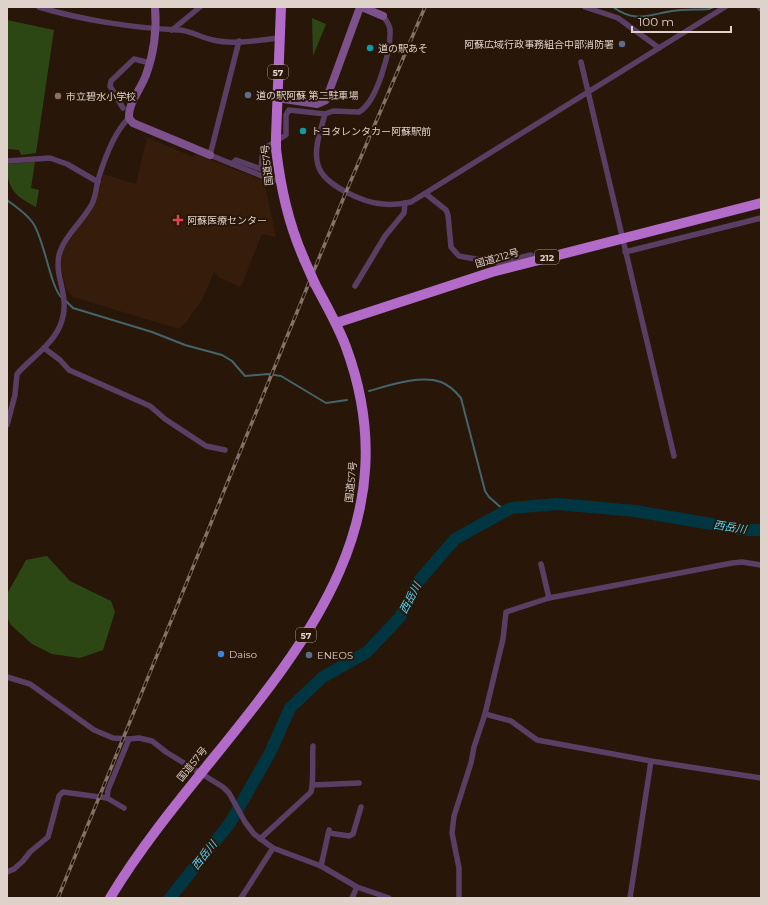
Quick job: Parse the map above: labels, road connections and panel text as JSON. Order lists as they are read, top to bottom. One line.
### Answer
{"streets":{"highway":["57","国道57号","212","国道212号"]},"crossings":[["国道57号","国道212号"]],"water":["西岳川"],"places":{"other":["阿蘇広域行政事務組合中部消防署","道の駅あそ","道の駅阿蘇 第二駐車場","市立碧水小学校","トヨタレンタカー阿蘇駅前","Daiso","ENEOS"],"health":["阿蘇医療センター"]},"scale_bar":"100 m"}
